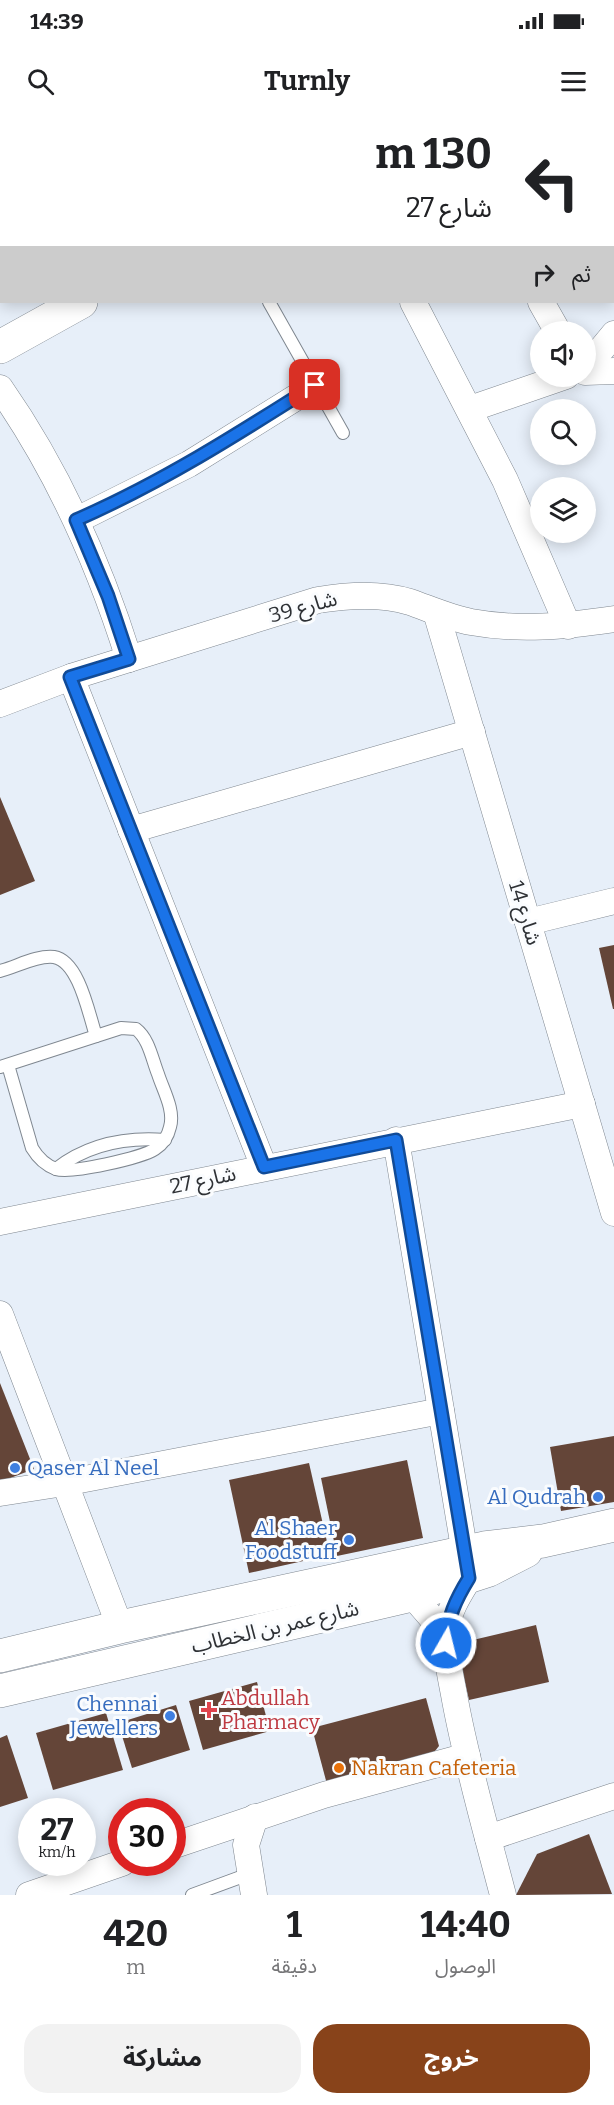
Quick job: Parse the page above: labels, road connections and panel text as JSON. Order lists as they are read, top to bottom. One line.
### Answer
{"streets":{"street":["شارع 39","شارع 14","شارع 27","شارع عمر بن الخطاب"]},"crossings":[["شارع 39","شارع 14"],["شارع 14","شارع 27"]],"places":{"other":["Qaser Al Neel","Al Qudrah","Al Shaer Foodstuff","Chennai Jewellers","Nakran Cafeteria"],"health":["Abdullah Pharmacy"]},"page":{"status":"14:39","header":"Turnly","turn":["130 m","شارع 27"],"then":"ثم","speed":"27 km/h","limit":"30","eta":["14:40","الوصول","1","دقيقة","420","m"],"buttons":["خروج","مشاركة"]}}
